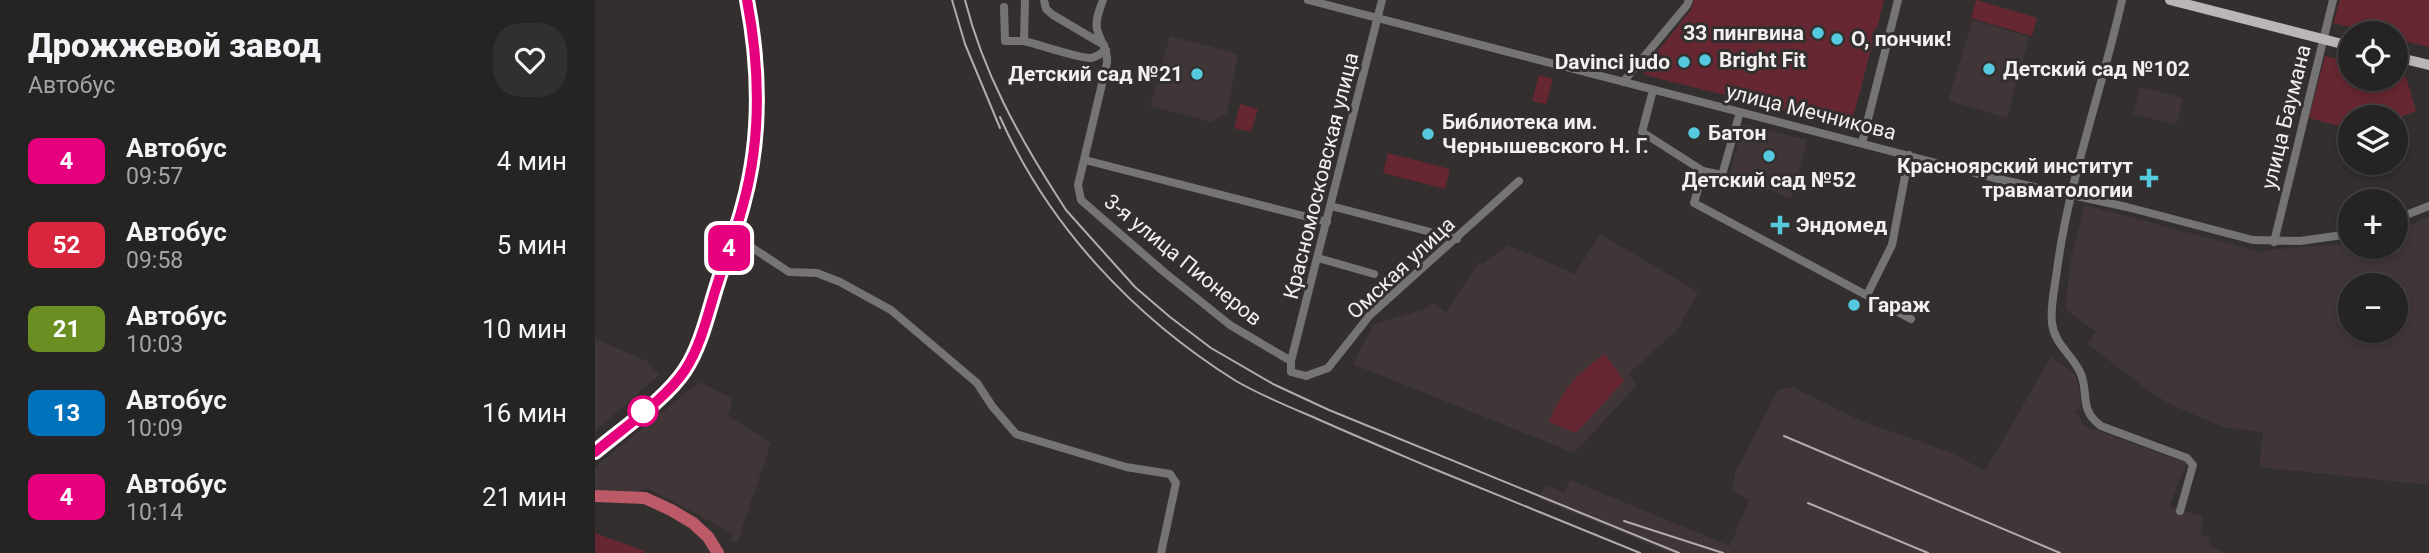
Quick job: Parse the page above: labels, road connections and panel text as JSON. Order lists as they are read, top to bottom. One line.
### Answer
{"streets":{"street":["улица Мечникова","улица Баумана","Красномосковская улица","3-я улица Пионеров","Омская улица"]},"crossings":[["улица Мечникова","улица Баумана"],["улица Мечникова","Красномосковская улица"],["Красномосковская улица","3-я улица Пионеров"],["3-я улица Пионеров","Омская улица"]],"places":{"other":["33 пингвина","О, пончик!","Bright Fit","Davinci judo","Детский сад №102","Детский сад №21","Батон","Библиотека им. Чернышевского Н. Г.","Детский сад №52","Гараж"],"health":["Красноярский институт травматологии","Эндомед"]},"lines":["bus line 4"],"page":{"heading":["Дрожжевой завод","Автобус"],"on_map":"4","map_buttons":["+","−"],"list":[{"mark":"4","name":"Автобус","note":"09:57","value":"4 мин"},{"mark":"52","name":"Автобус","note":"09:58","value":"5 мин"},{"mark":"21","name":"Автобус","note":"10:03","value":"10 мин"},{"mark":"13","name":"Автобус","note":"10:09","value":"16 мин"},{"mark":"4","name":"Автобус","note":"10:14","value":"21 мин"}]}}
